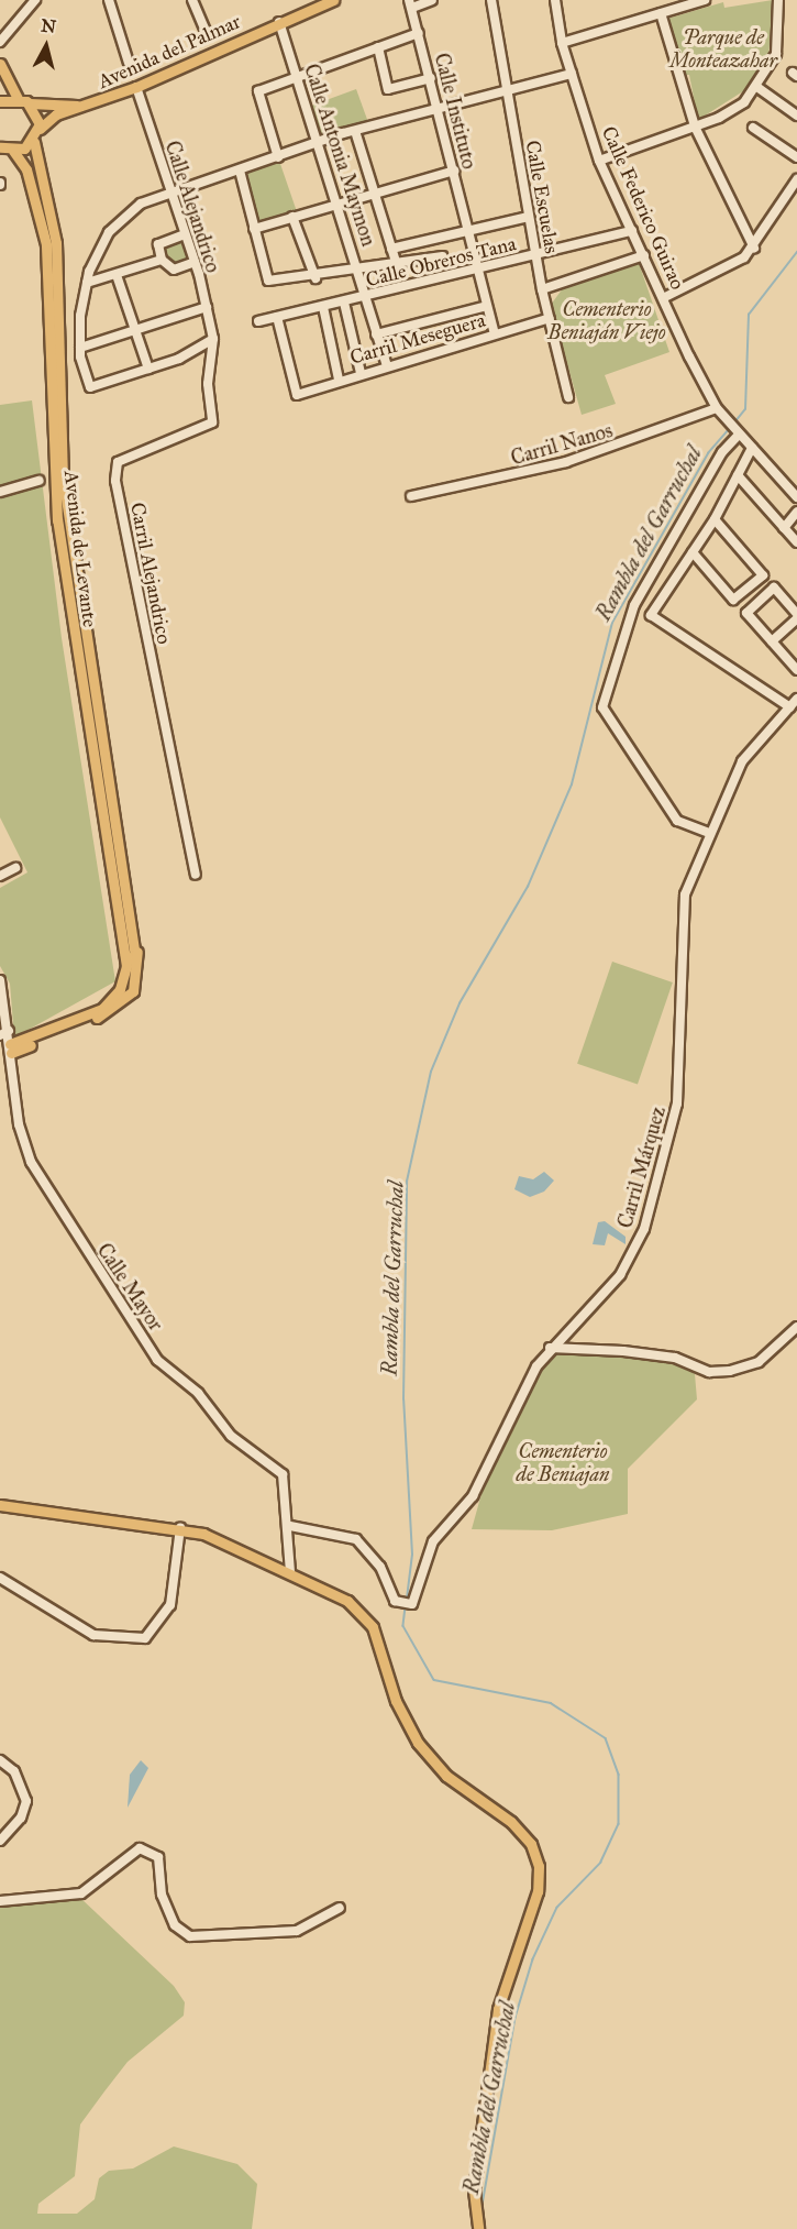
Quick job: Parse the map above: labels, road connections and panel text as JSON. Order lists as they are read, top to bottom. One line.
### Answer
{"streets":{"main road":["Avenida del Palmar","Avenida de Levante"],"street":["Calle Instituto","Calle Antonia Maymon","Calle Escuelas","Calle Alejandrico","Calle Federico Guirao","Calle Obreros Tana","Carril Meseguera","Carril Nanos","Carril Alejandrico","Carril Márquez","Calle Mayor"]},"crossings":[["Avenida del Palmar","Calle Antonia Maymon"],["Avenida del Palmar","Calle Alejandrico"],["Calle Instituto","Calle Obreros Tana"],["Calle Instituto","Carril Meseguera"],["Calle Antonia Maymon","Calle Obreros Tana"],["Calle Antonia Maymon","Carril Meseguera"],["Calle Escuelas","Calle Obreros Tana"],["Calle Escuelas","Carril Meseguera"],["Calle Alejandrico","Carril Alejandrico"],["Calle Federico Guirao","Calle Obreros Tana"],["Calle Federico Guirao","Carril Nanos"],["Calle Obreros Tana","Carril Meseguera"],["Avenida de Levante","Calle Mayor"],["Carril Márquez","Calle Mayor"]],"water":["Rambla del Garruchal"],"parks":["Parque de Monteazahar","Cementerio Beniaján Viejo","Cementerio de Beniajan"],"north":"top"}
